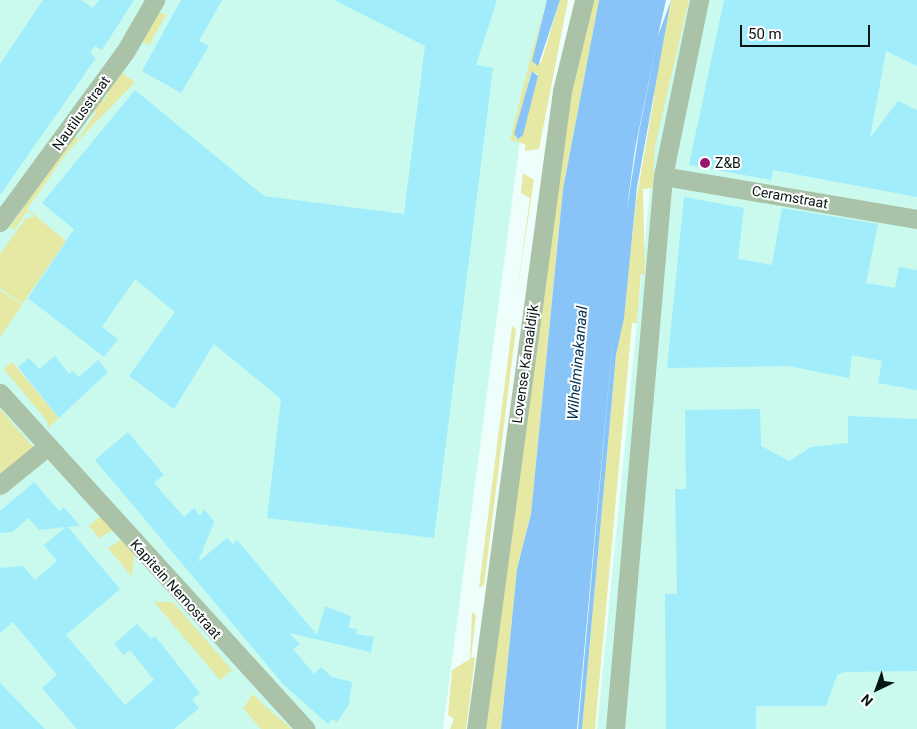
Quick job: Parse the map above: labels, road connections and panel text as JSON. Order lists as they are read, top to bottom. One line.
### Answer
{"streets":{"street":["Nautilusstraat","Ceramstraat","Lovense Kanaaldijk","Kapitein Nemostraat"]},"water":["Wilhelminakanaal"],"places":["Z&B"],"scale_bar":"50 m","north":"bottom left"}
